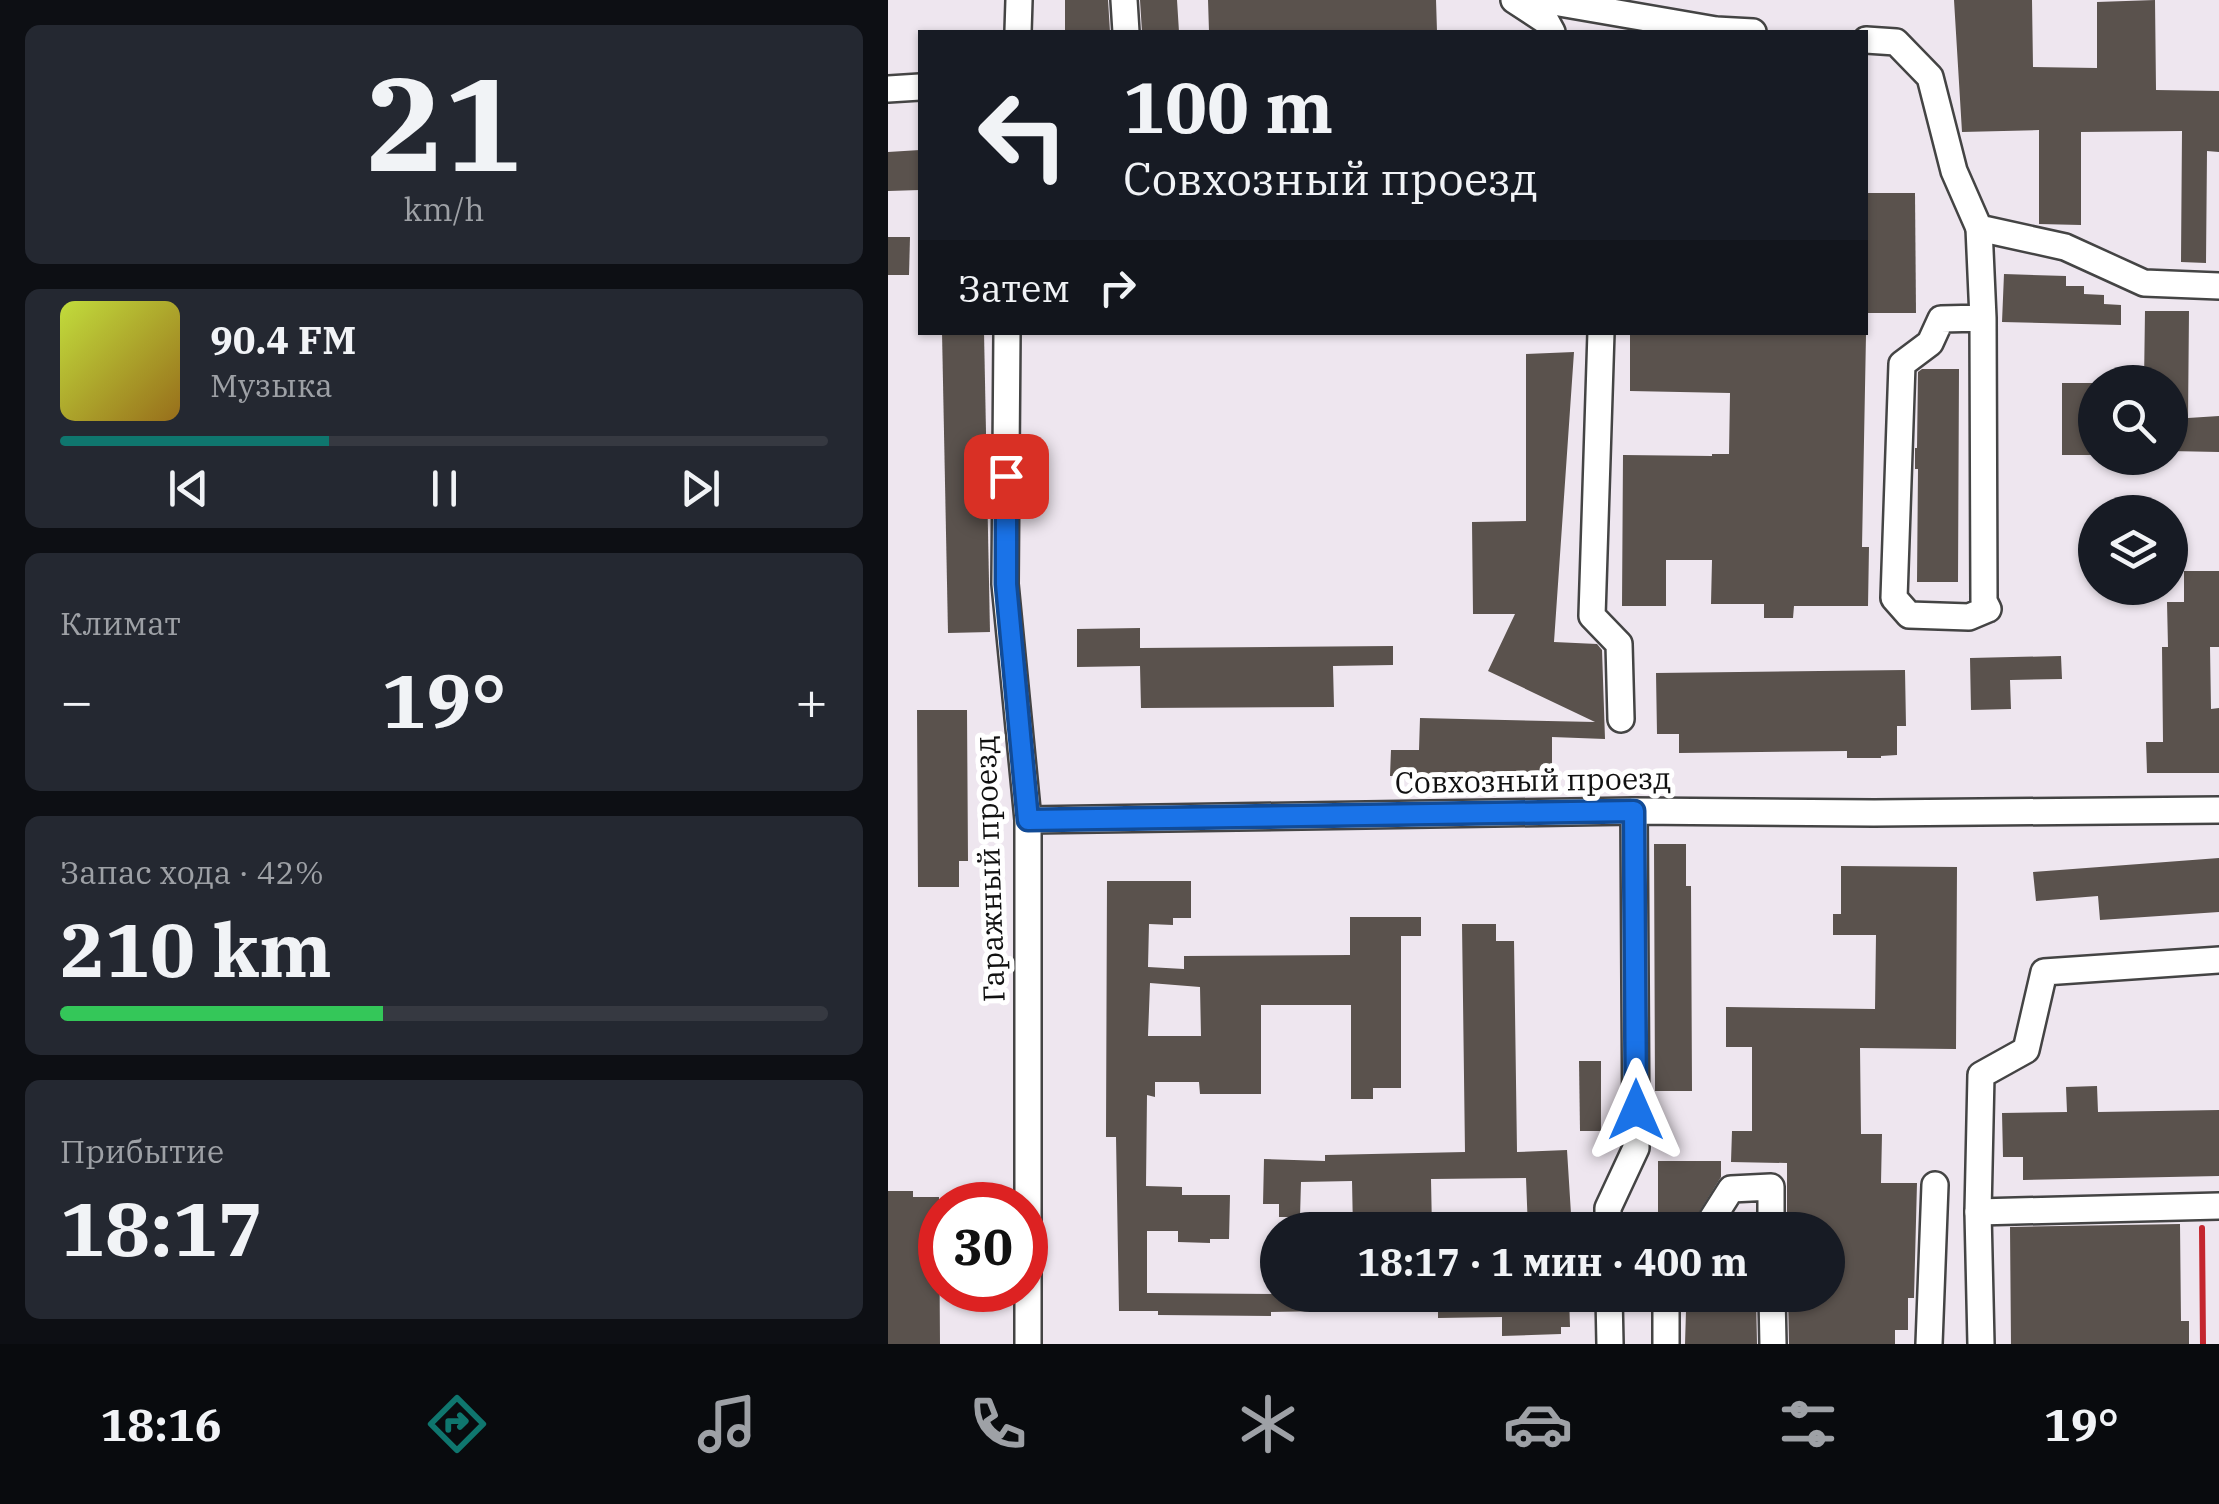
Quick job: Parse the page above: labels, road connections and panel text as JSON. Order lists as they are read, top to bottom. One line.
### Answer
{"streets":{"street":["Совхозный проезд","Гаражный проезд"]},"crossings":[["Совхозный проезд","Гаражный проезд"]],"page":{"tile":[["21","km/h"],"Климат",["Запас хода · 42%","210 km"],["Прибытие","18:17"]],"turn":["100 m","Совхозный проезд"],"then":"Затем","song":["90.4 FM","Музыка"],"heat":["−","19°","+"],"limit":"30","trip":"18:17 · 1 мин · 400 m","tabs":["18:16","19°"]}}
